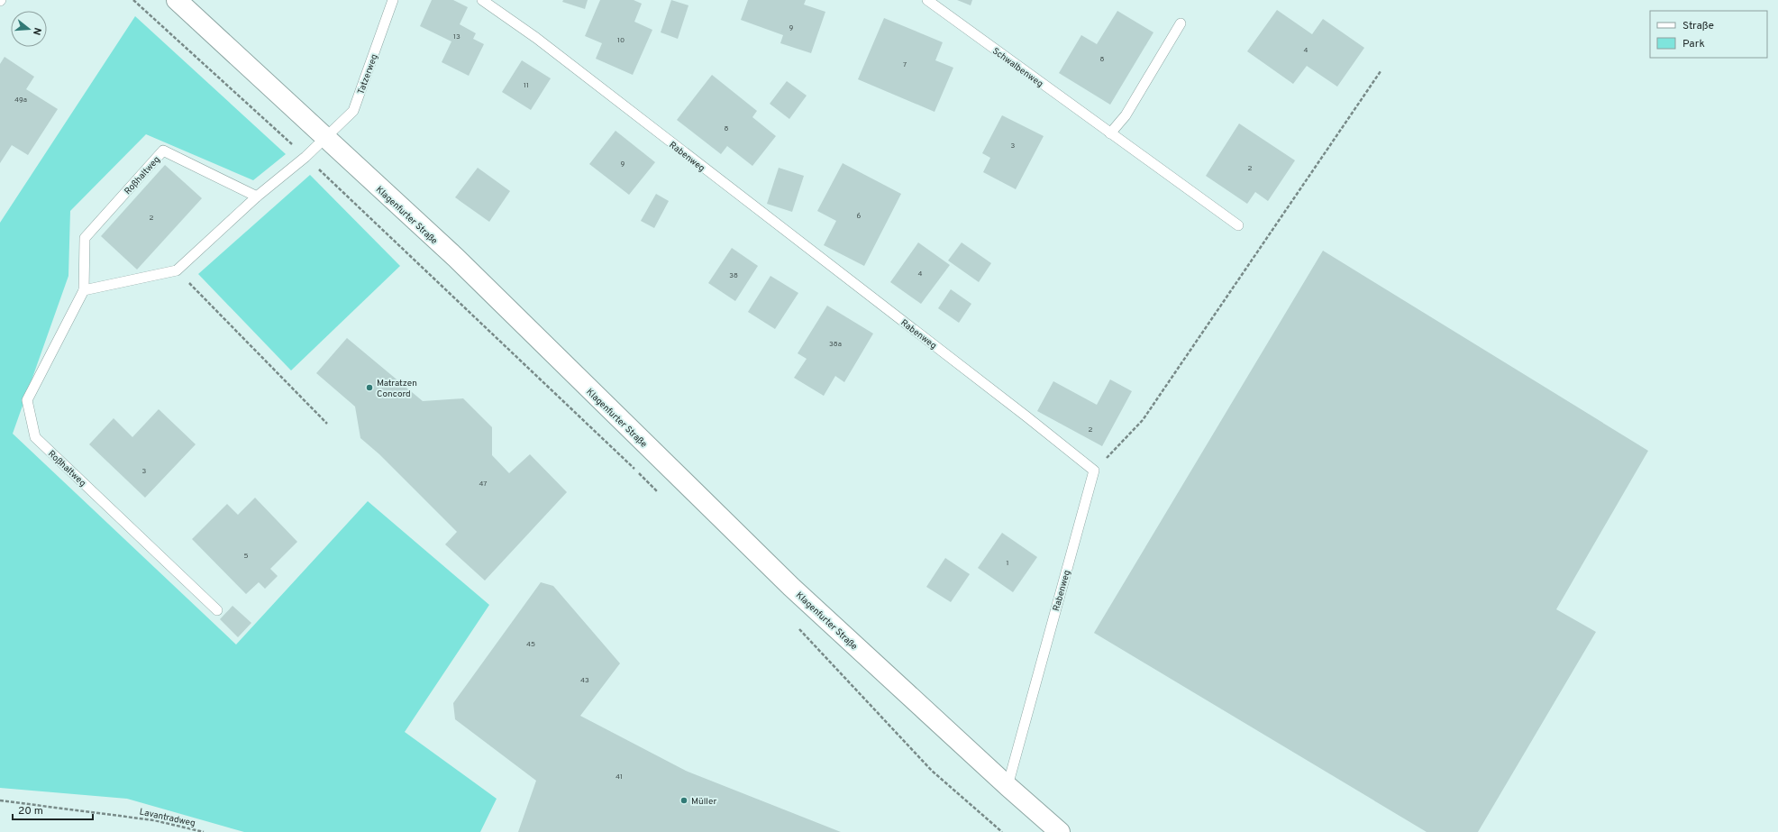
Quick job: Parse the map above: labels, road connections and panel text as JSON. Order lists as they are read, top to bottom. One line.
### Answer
{"streets":{"main road":["Klagenfurter Straße"],"lane":["Schwalbenweg","Tatzerweg","Rabenweg","Roßhaltweg"],"path":["Lavantradweg"]},"crossings":[["Tatzerweg","Klagenfurter Straße"],["Rabenweg","Klagenfurter Straße"]],"places":["Matratzen Concord","Müller"],"house_numbers":["9","13","10","4","8","7","11","49a","8","3","9","2","6","2","4","38","38a","2","3","47","5","1","45","43","41"],"legend":["Straße","Park"],"scale_bar":"20 m","north":"right"}
